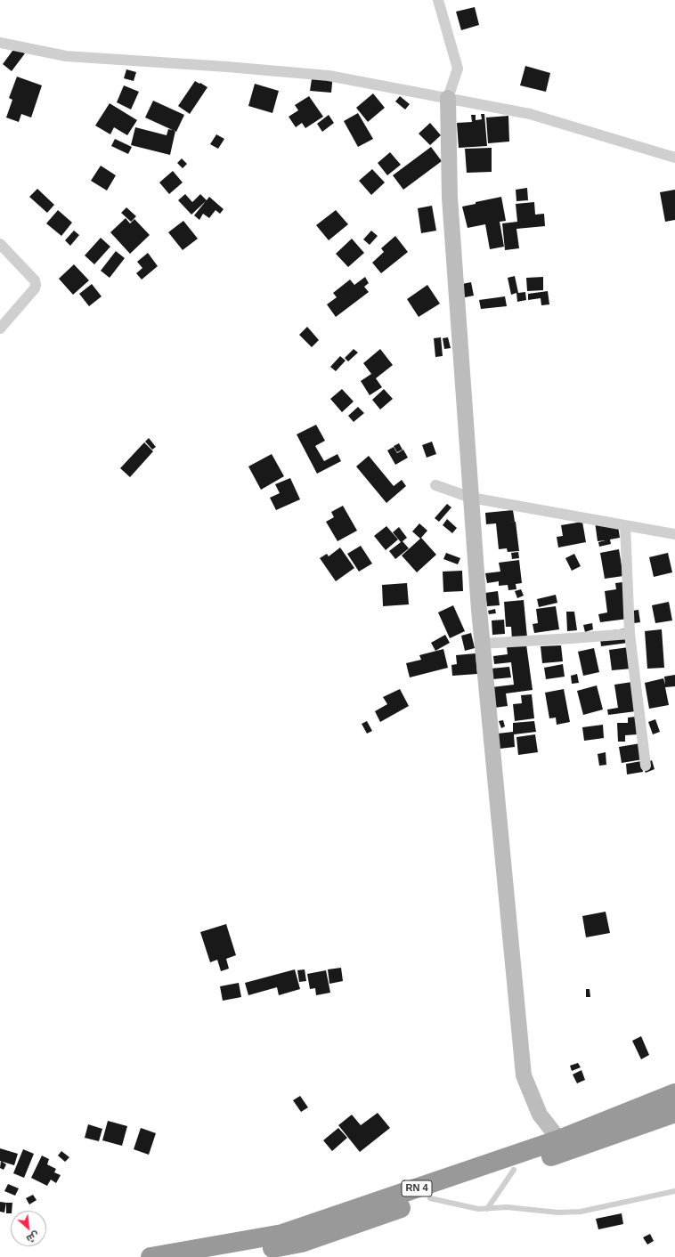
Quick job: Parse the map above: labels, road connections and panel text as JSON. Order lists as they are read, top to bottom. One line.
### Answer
{"streets":{"highway":["RN 4"]},"north":"bottom right"}
